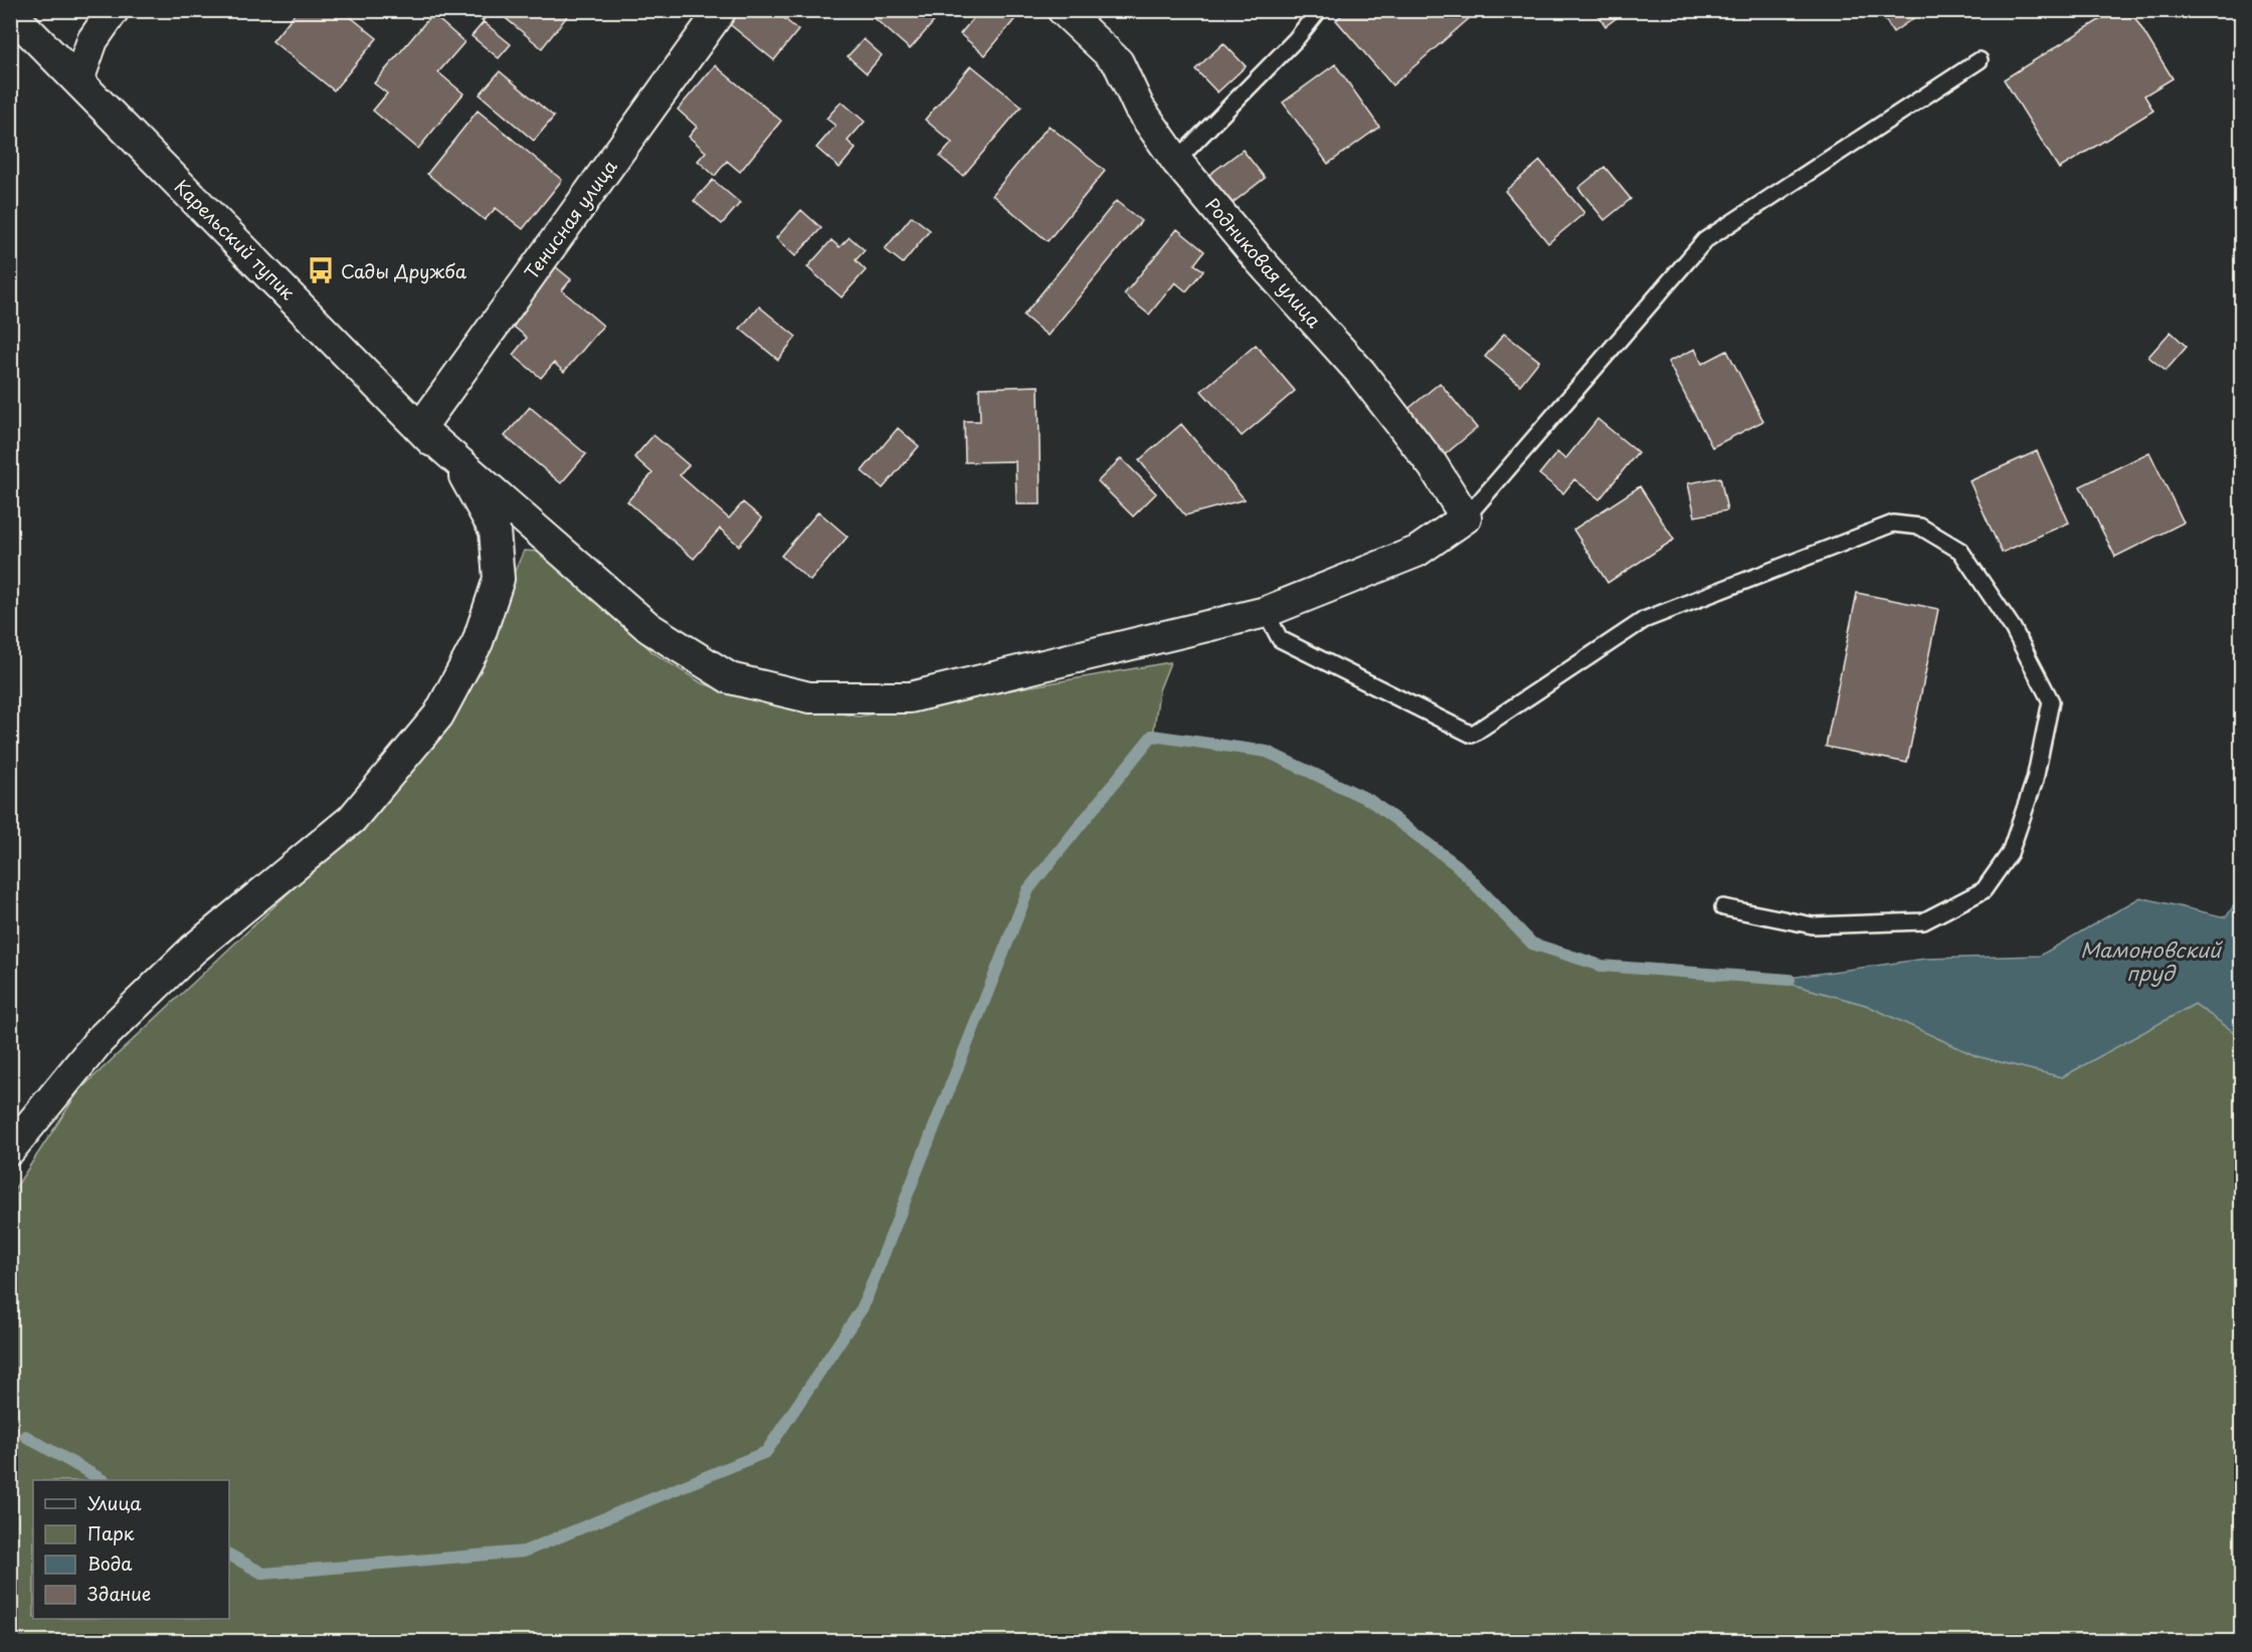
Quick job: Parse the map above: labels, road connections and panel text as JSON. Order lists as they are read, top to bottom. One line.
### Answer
{"streets":{"street":["Тенисная улица","Карельский тупик","Родниковая улица"]},"crossings":[["Тенисная улица","Карельский тупик"]],"water":["Мамоновский пруд"],"places":{"bus stop":["Сады Дружба"]},"legend":["Улица","Парк","Вода","Здание"]}
